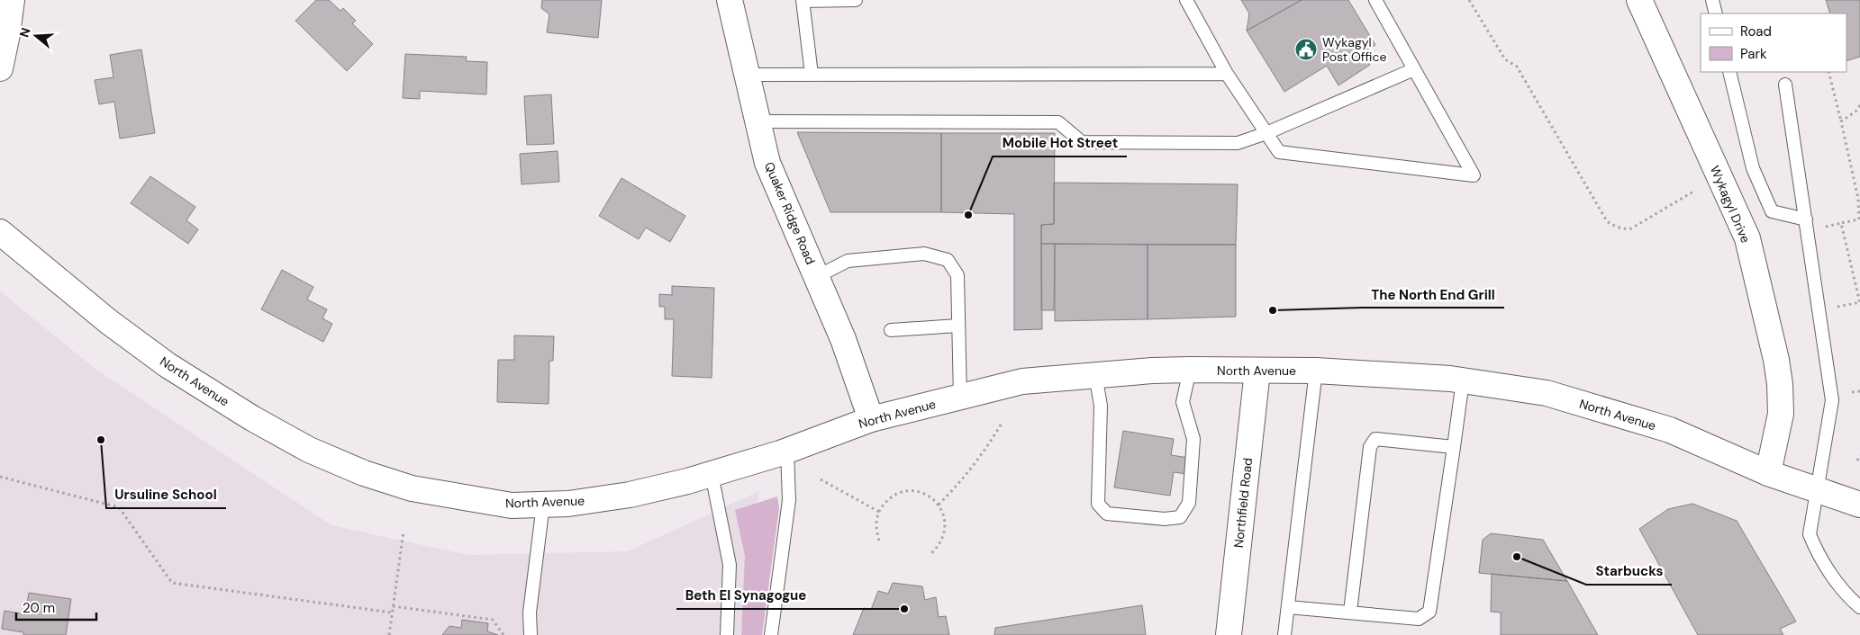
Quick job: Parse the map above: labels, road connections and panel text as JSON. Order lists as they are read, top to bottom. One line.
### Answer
{"streets":{"main road":["Wykagyl Drive","Quaker Ridge Road","North Avenue","Northfield Road"]},"crossings":[["Wykagyl Drive","North Avenue"],["Quaker Ridge Road","North Avenue"],["North Avenue","Northfield Road"]],"places":{"public building":["Wykagyl Post Office"],"other":["Mobile Hot Street","The North End Grill","Ursuline School","Starbucks","Beth El Synagogue"]},"legend":["Road","Park"],"scale_bar":"20 m","north":"left"}
